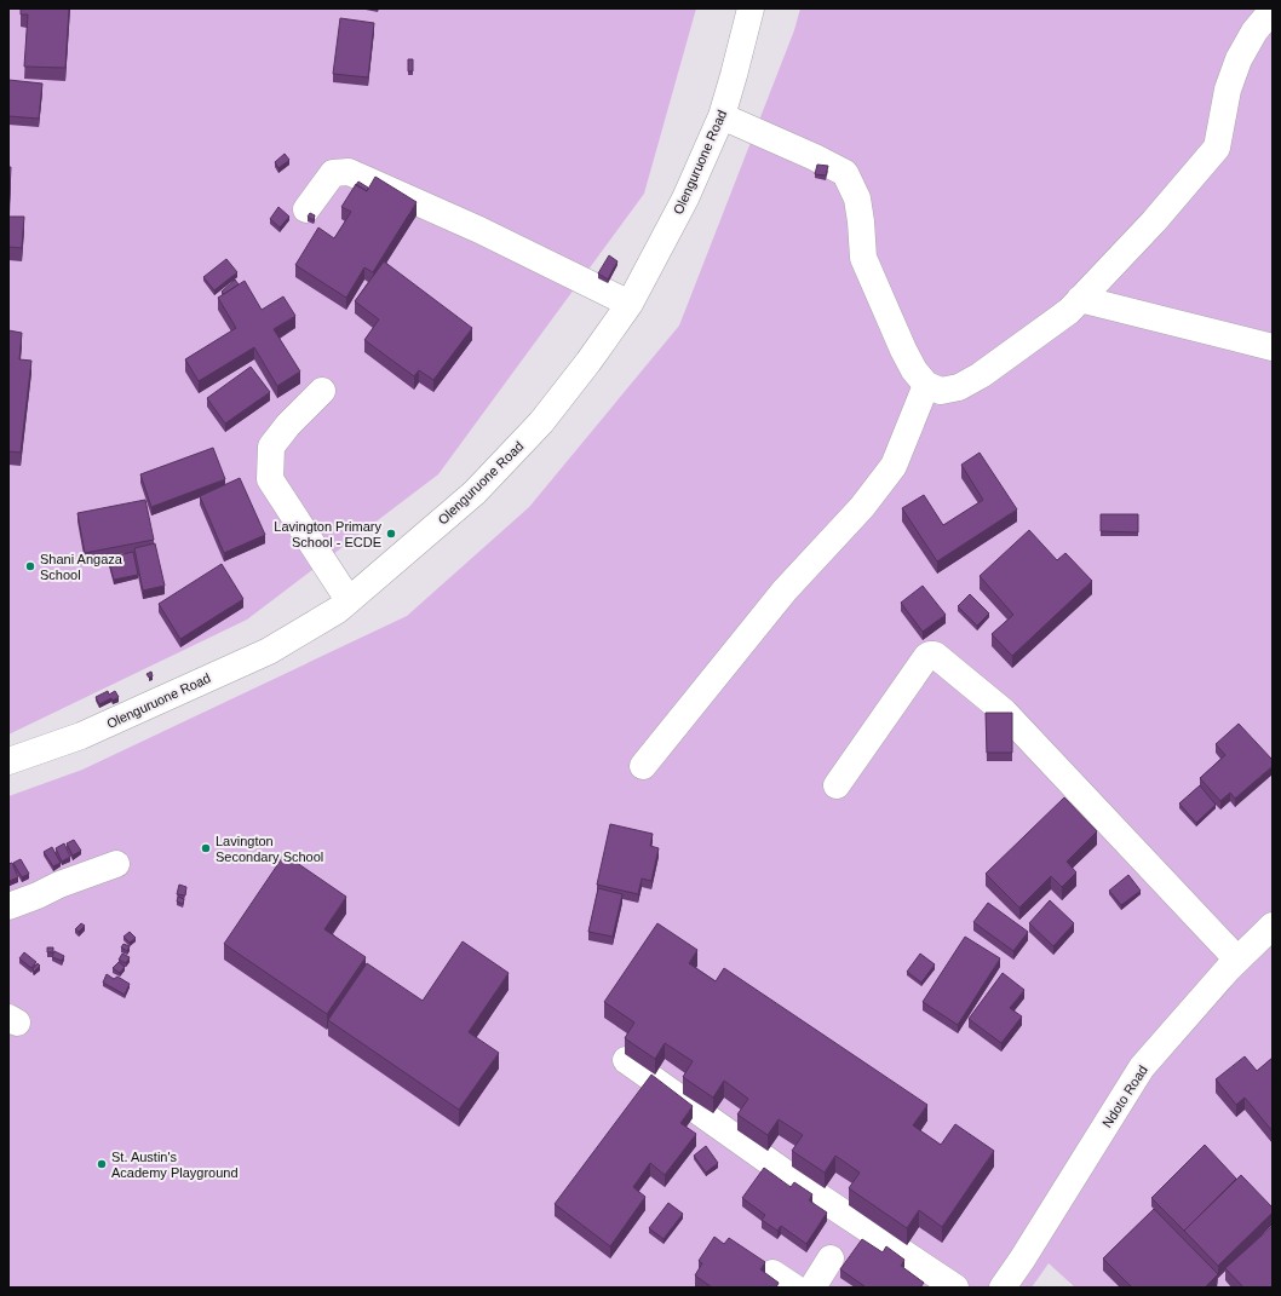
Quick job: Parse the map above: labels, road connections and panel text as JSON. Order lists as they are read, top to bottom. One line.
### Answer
{"streets":{"street":["Olenguruone Road","Ndoto Road"]},"places":["Lavington Primary School - ECDE","Shani Angaza School","Lavington Secondary School","St. Austin's Academy Playground"]}
